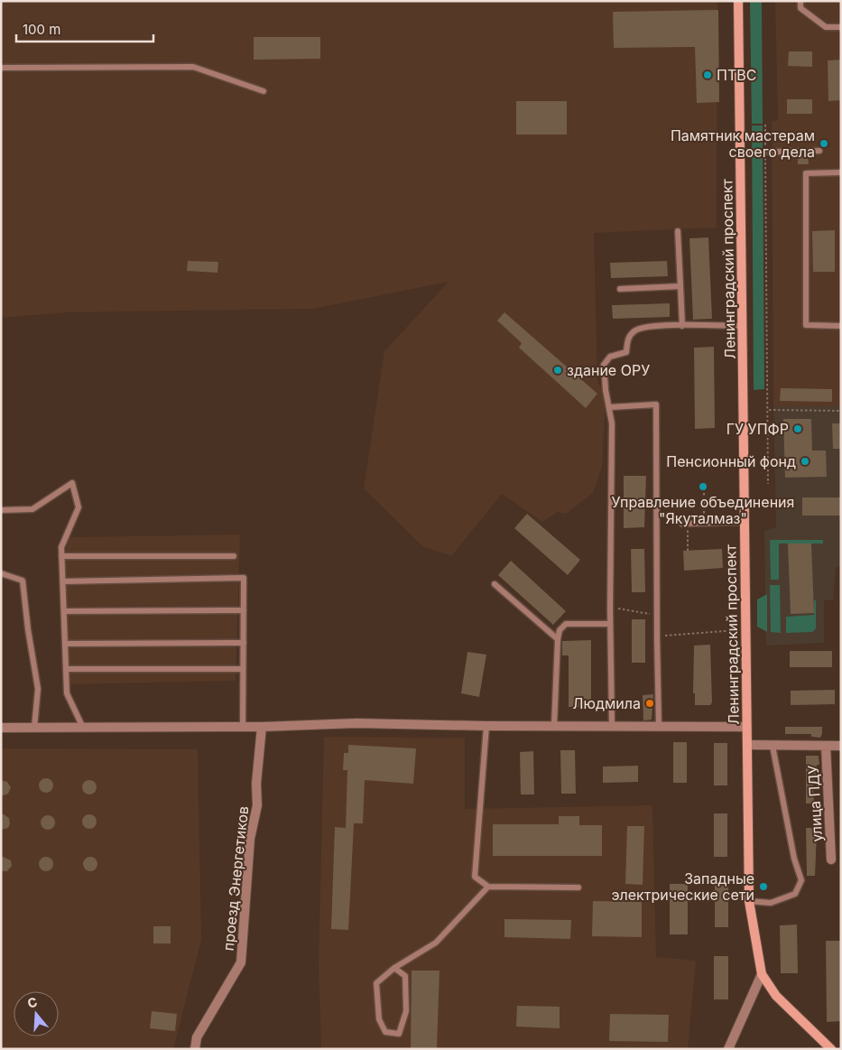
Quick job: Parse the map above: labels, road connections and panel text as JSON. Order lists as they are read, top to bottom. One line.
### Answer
{"streets":{"main road":["Ленинградский проспект"],"street":["улица ПДУ","проезд Энергетиков"]},"crossings":[["Ленинградский проспект","улица ПДУ"]],"places":["ПТВС","Памятник мастерам своего дела","здание ОРУ","ГУ УПФР","Пенсионный фонд","Управление объединения \"Якуталмаз\"","Людмила","Западные электрические сети"],"scale_bar":"100 m","north":"top"}
